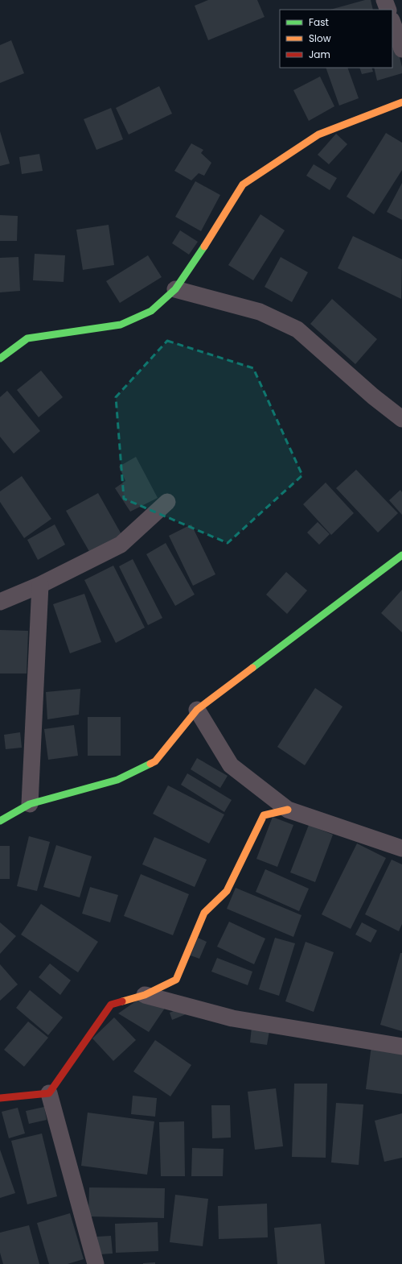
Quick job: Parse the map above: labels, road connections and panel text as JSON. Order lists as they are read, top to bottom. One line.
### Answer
{"legend":["Fast","Slow","Jam"]}
